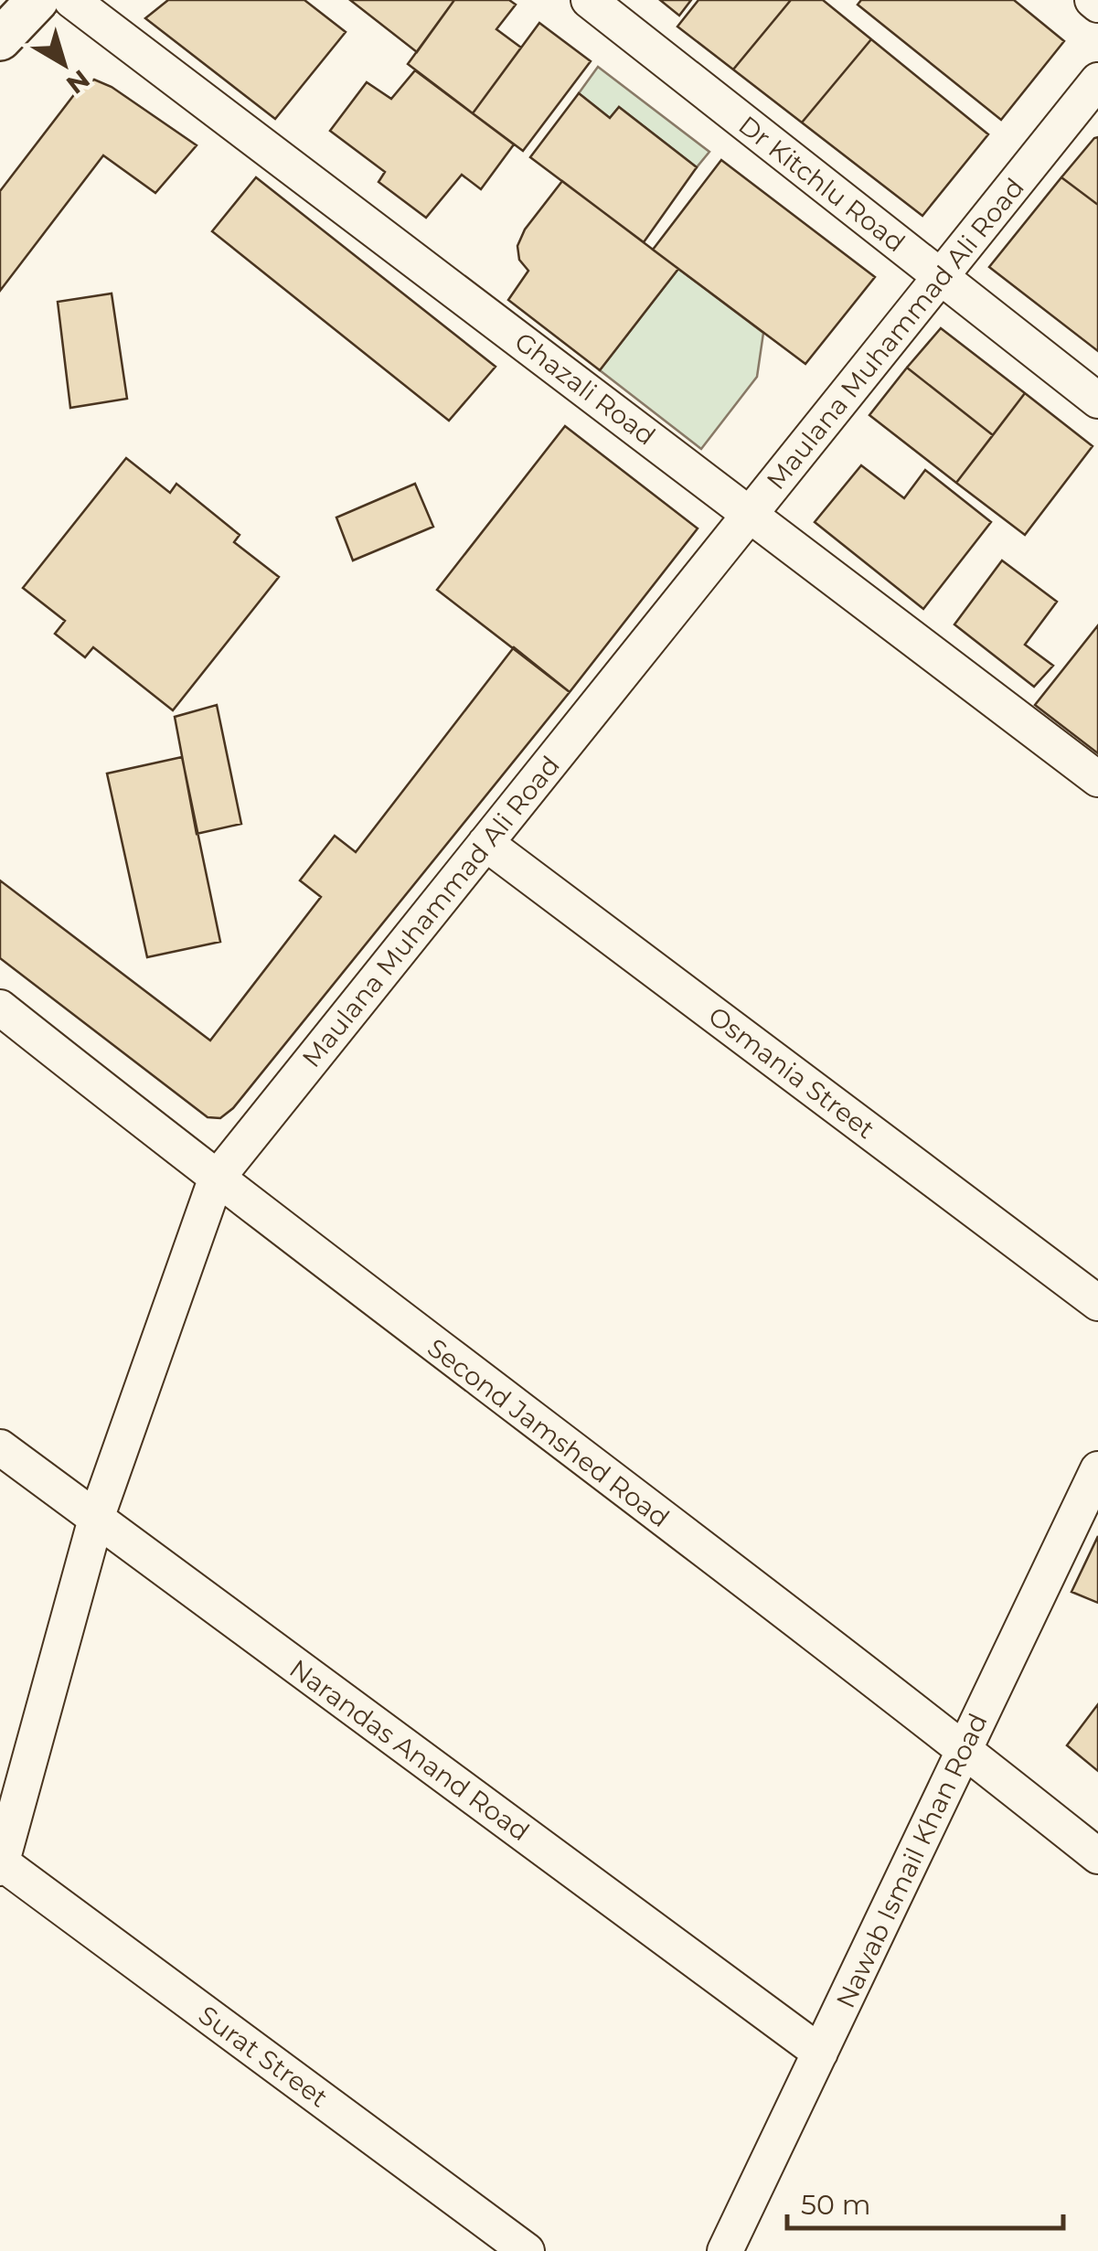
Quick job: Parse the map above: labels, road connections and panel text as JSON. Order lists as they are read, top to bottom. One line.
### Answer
{"streets":{"street":["Dr Kitchlu Road","Maulana Muhammad Ali Road","Ghazali Road","Osmania Street","Second Jamshed Road","Narandas Anand Road","Nawab Ismail Khan Road","Surat Street"]},"crossings":[["Dr Kitchlu Road","Maulana Muhammad Ali Road"],["Maulana Muhammad Ali Road","Ghazali Road"],["Maulana Muhammad Ali Road","Osmania Street"],["Maulana Muhammad Ali Road","Second Jamshed Road"],["Maulana Muhammad Ali Road","Narandas Anand Road"],["Maulana Muhammad Ali Road","Surat Street"],["Second Jamshed Road","Nawab Ismail Khan Road"],["Narandas Anand Road","Nawab Ismail Khan Road"]],"scale_bar":"50 m","north":"bottom right"}
